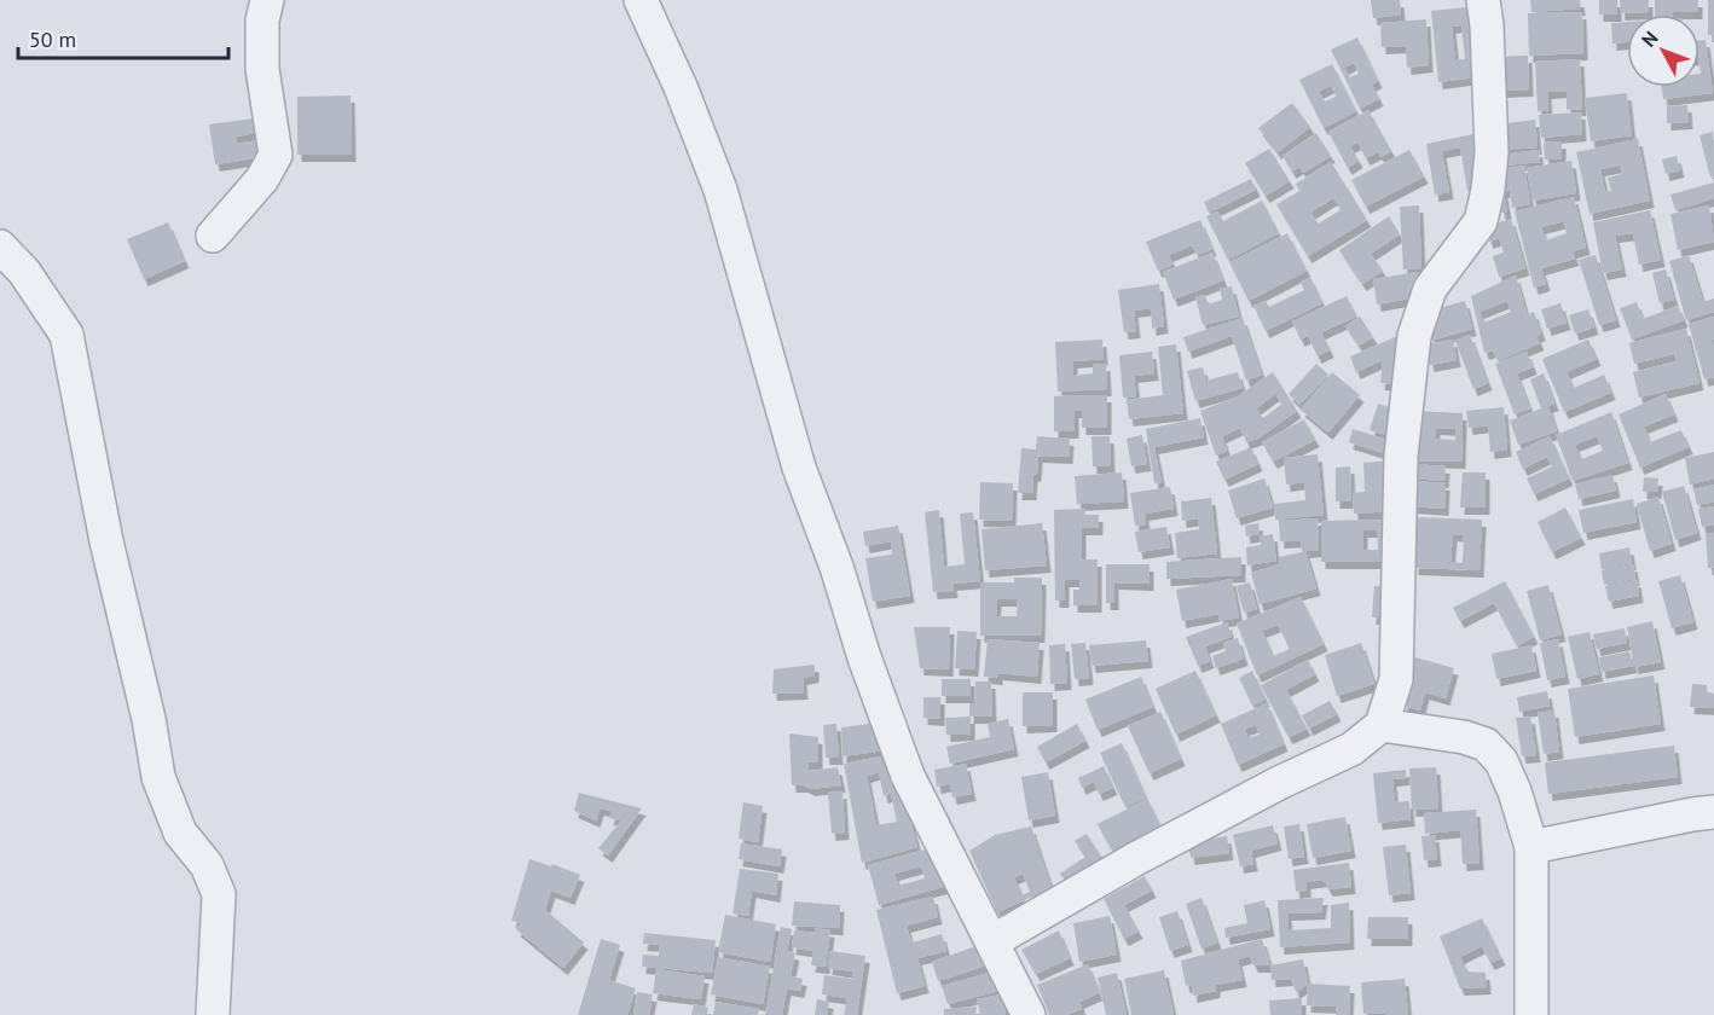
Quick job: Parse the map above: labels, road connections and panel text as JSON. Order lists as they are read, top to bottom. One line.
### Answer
{"scale_bar":"50 m","north":"top left"}
